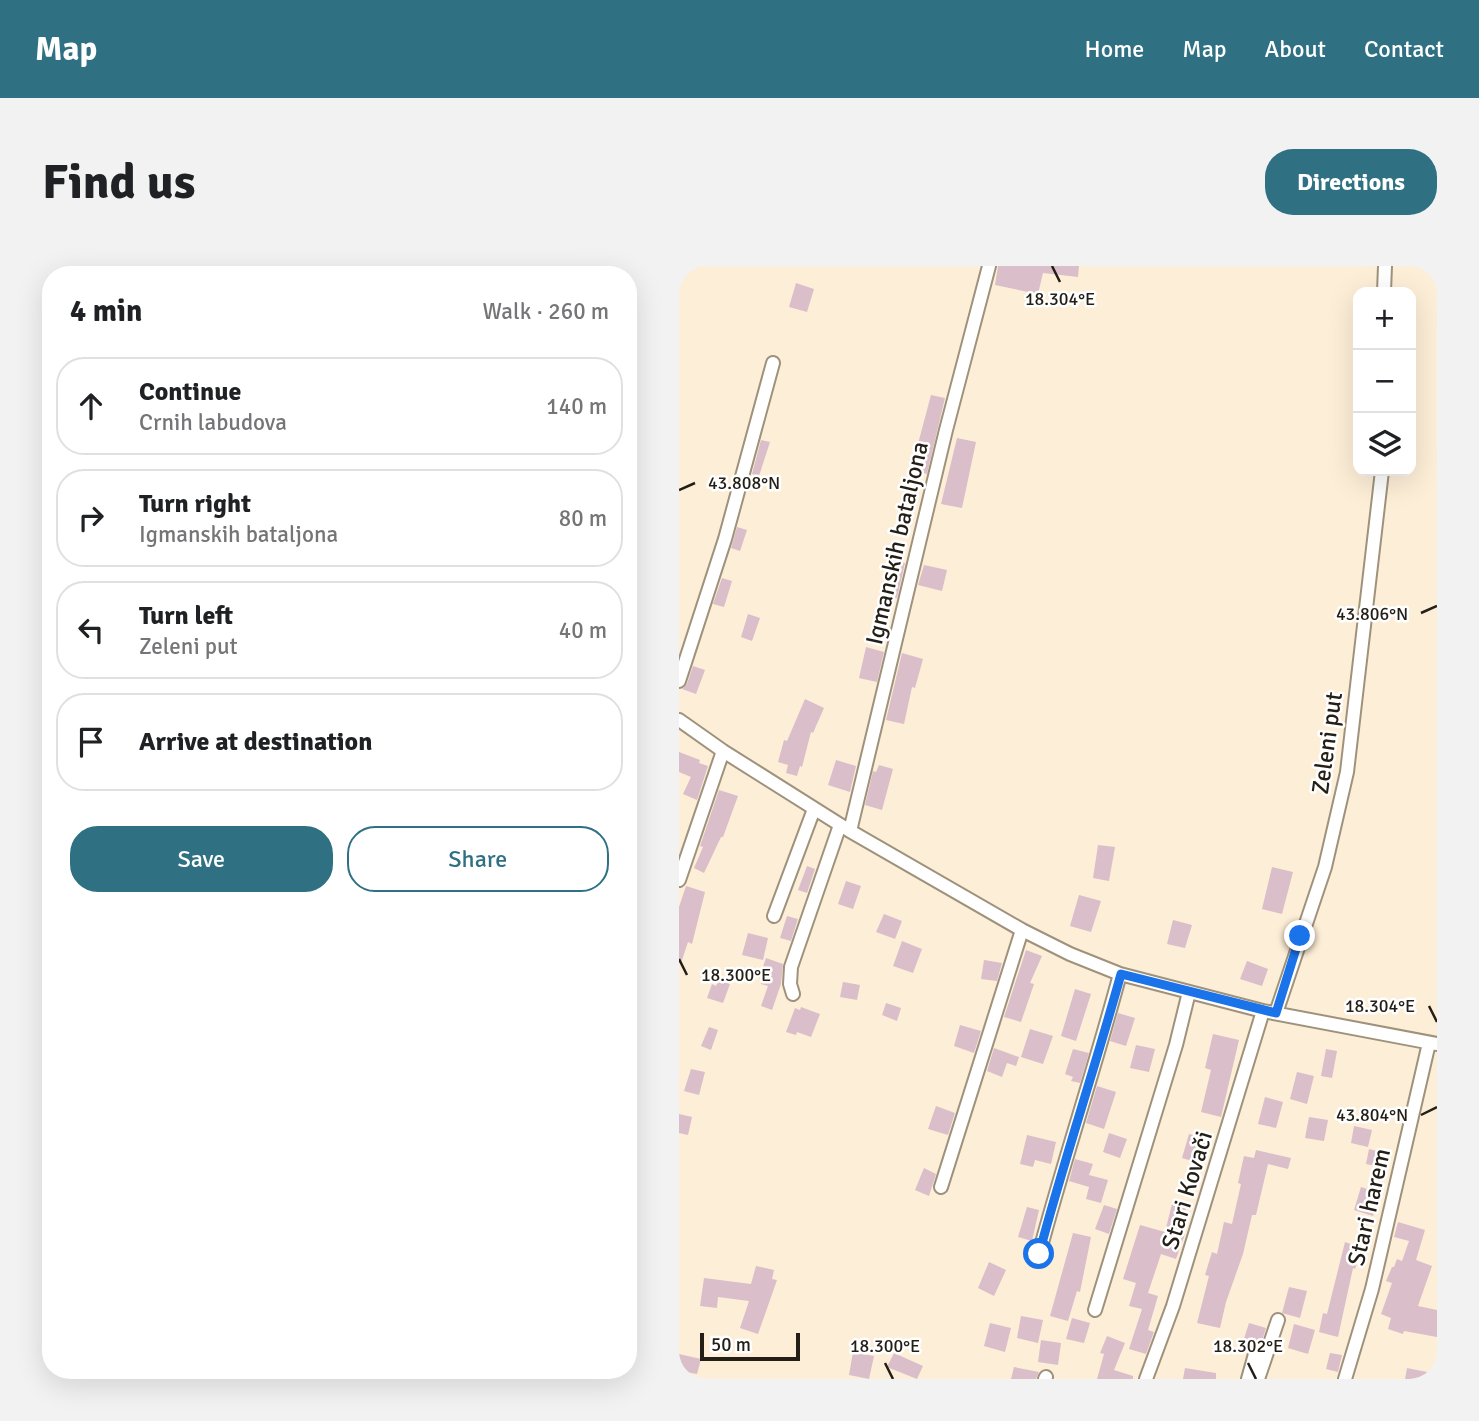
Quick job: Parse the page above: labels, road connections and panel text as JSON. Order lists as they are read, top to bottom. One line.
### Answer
{"streets":{"street":["Igmanskih bataljona","Zeleni put","Stari Kovači","Stari harem"]},"crossings":[["Zeleni put","Stari Kovači"]],"scale_bar":"50 m","page":{"header":"Map","nav":["Home","Map","About","Contact"],"buttons":["Directions",["Save","Share"]],"title":"Find us","heading":["4 min","Walk · 260 m"],"map_buttons":["+","−"],"list":[["Continue","Crnih labudova","140 m"],["Turn right","Igmanskih bataljona","80 m"],["Turn left","Zeleni put","40 m"],"Arrive at destination"],"scale":"50 m"},"coordinates":["18.304°E","43.808°N","43.806°N","18.300°E","43.804°N","18.302°E"]}
